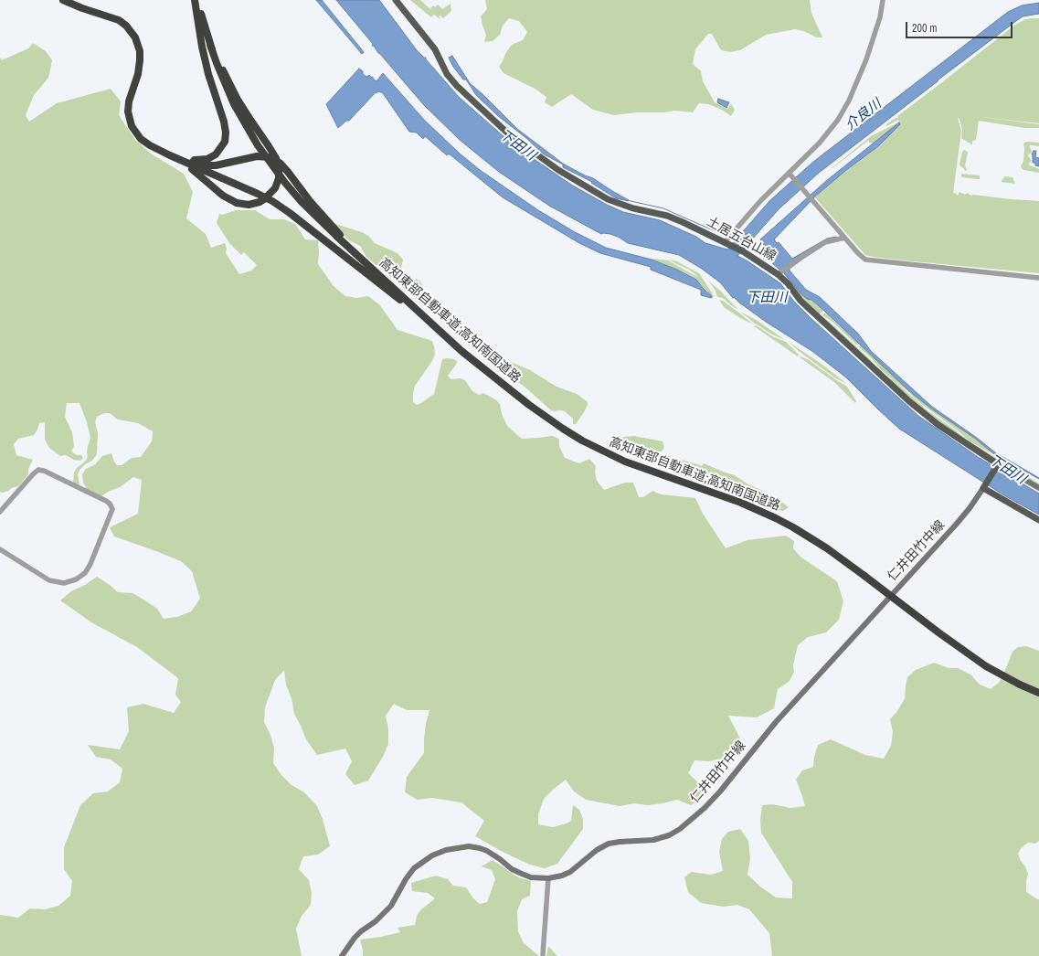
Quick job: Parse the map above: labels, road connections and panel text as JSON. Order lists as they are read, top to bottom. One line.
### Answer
{"streets":{"highway":["高知東部自動車道;高知南国道路"],"main road":["土居五台山線","仁井田竹中線"]},"water":["介良川","下田川"],"scale_bar":"200 m"}
